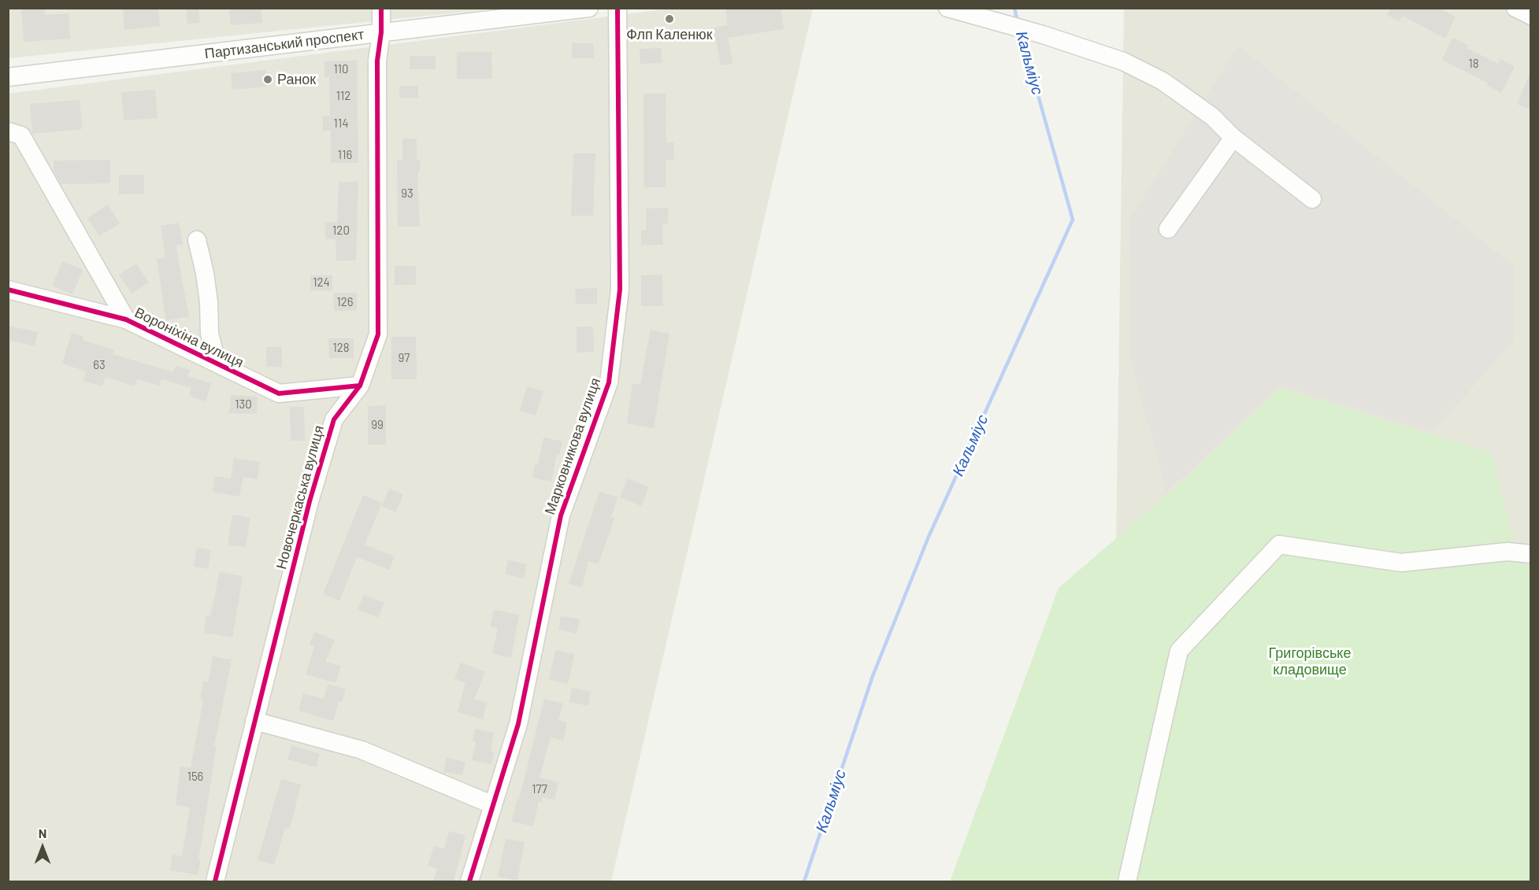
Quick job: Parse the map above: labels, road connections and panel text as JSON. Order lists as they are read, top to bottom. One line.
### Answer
{"streets":{"street":["Партизанський проспект","Вороніхіна вулиця","Марковникова вулиця","Новочеркаська вулиця"]},"crossings":[["Партизанський проспект","Новочеркаська вулиця"],["Вороніхіна вулиця","Новочеркаська вулиця"]],"water":["Кальміус"],"parks":["Григорівське кладовище"],"places":["Флп Каленюк","Ранок"],"house_numbers":["18","110","112","114","116","93","120","124","126","128","97","63","130","99","156","177"],"north":"top"}
